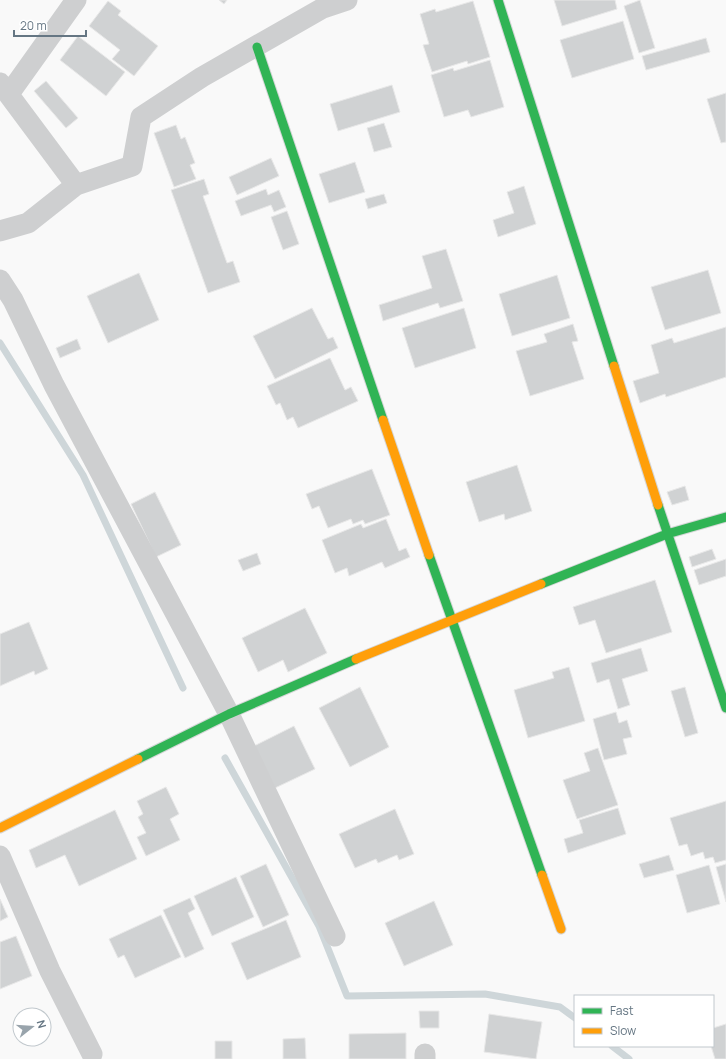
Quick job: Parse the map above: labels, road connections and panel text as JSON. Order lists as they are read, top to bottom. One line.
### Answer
{"legend":["Fast","Slow"],"scale_bar":"20 m","north":"right"}
